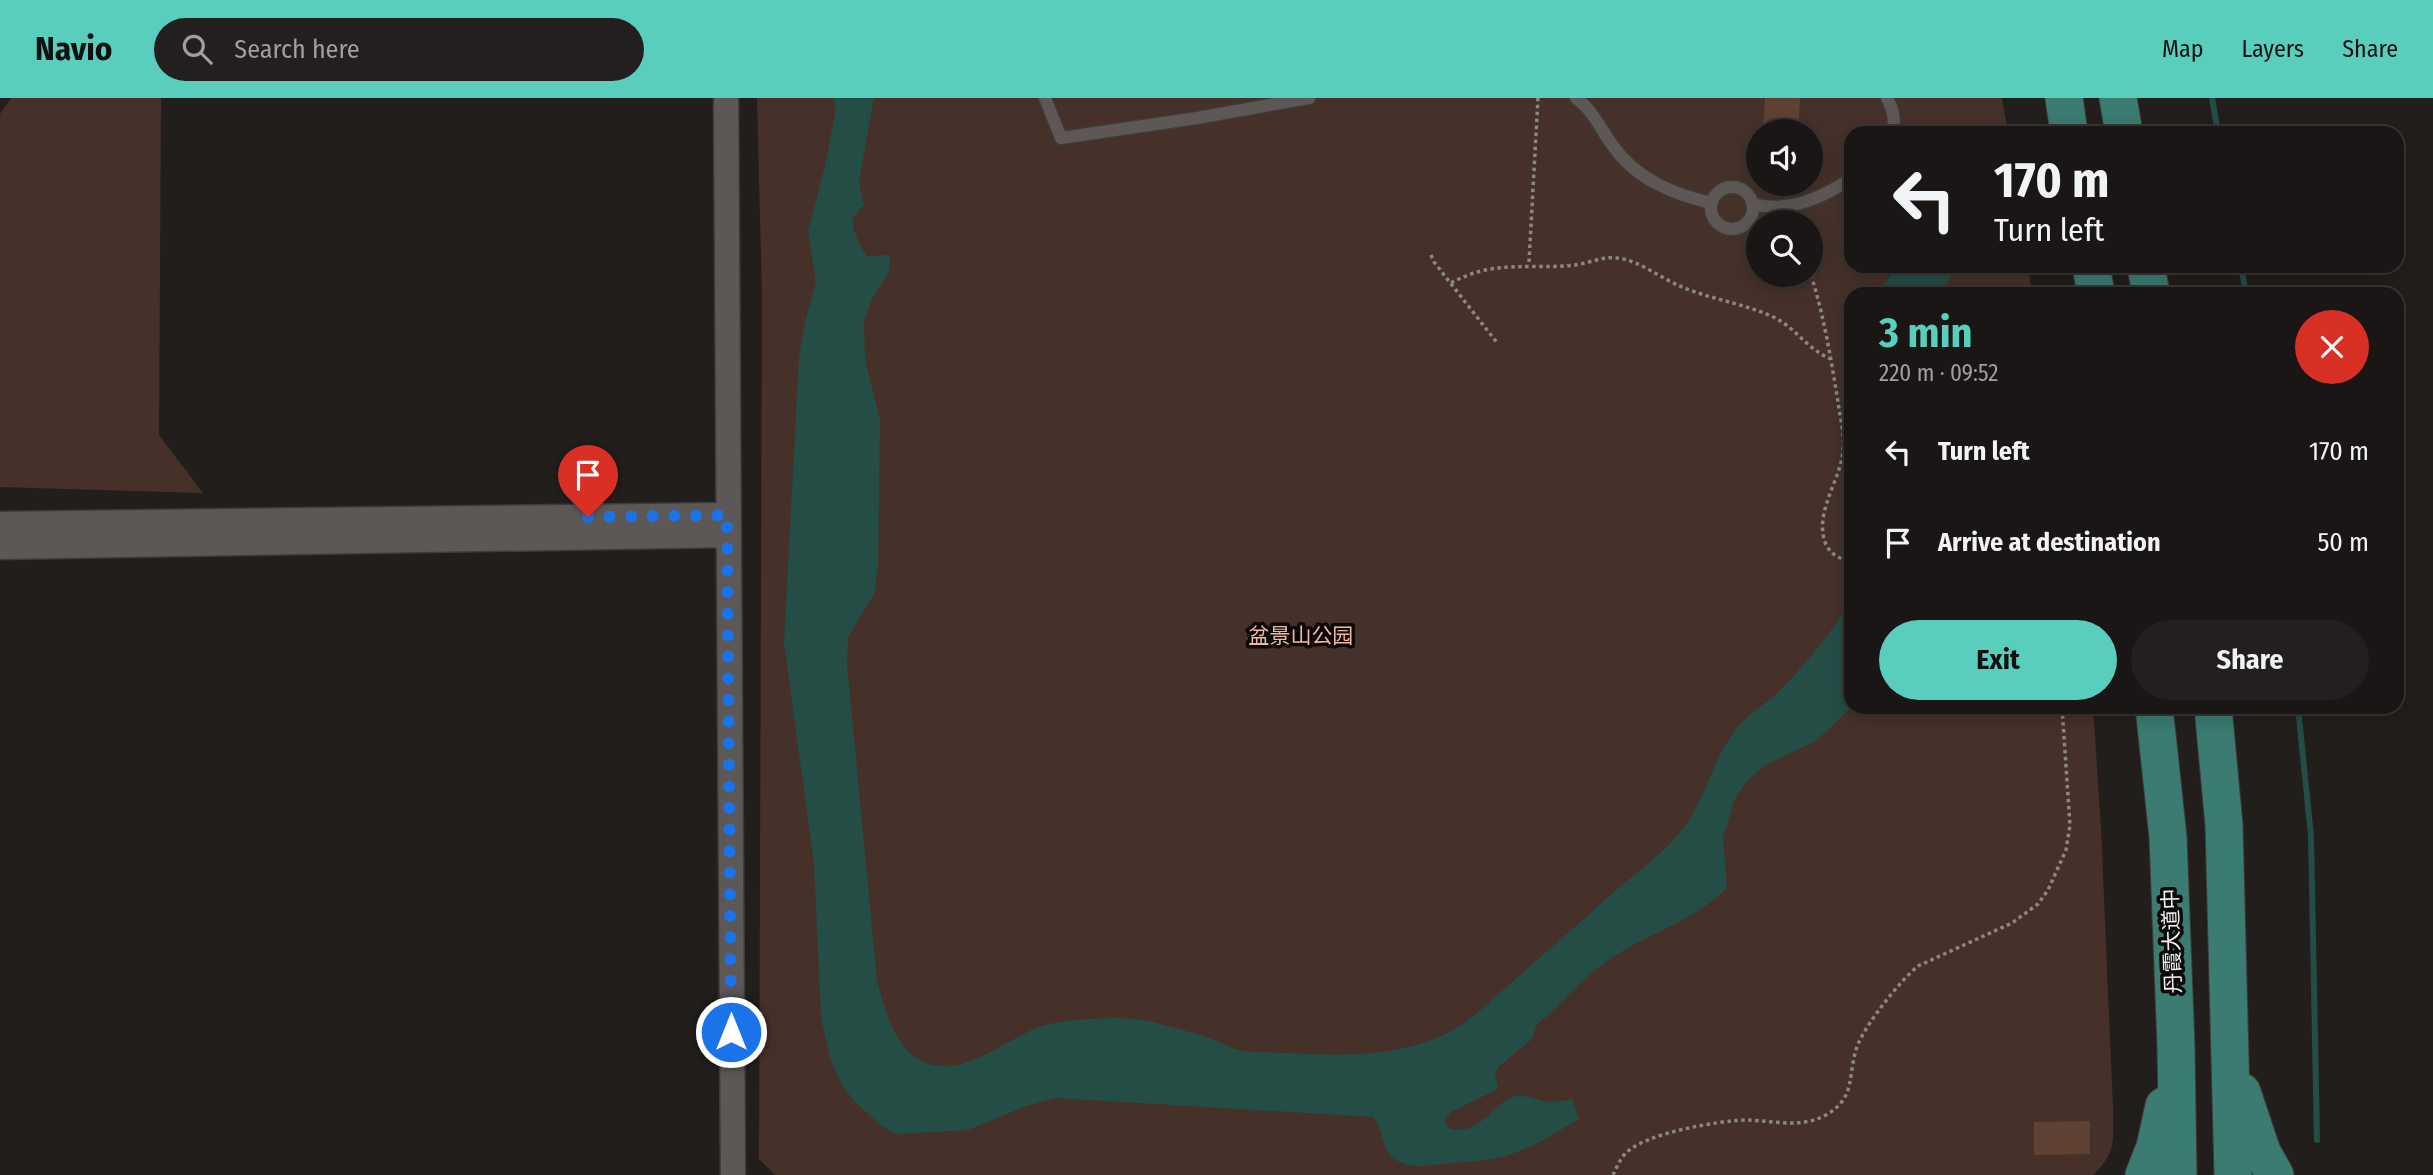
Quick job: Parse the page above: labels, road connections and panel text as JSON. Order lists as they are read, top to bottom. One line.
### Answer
{"streets":{"main road":["丹霞大道中"]},"parks":["盆景山公园"],"page":{"header":"Navio","search":"Search here","nav":["Map","Layers","Share"],"turn":["170 m","Turn left"],"heading":["3 min","220 m · 09:52"],"list":[{"name":"Turn left","value":"170 m"},{"name":"Arrive at destination","value":"50 m"}],"buttons":["Exit","Share"]}}
